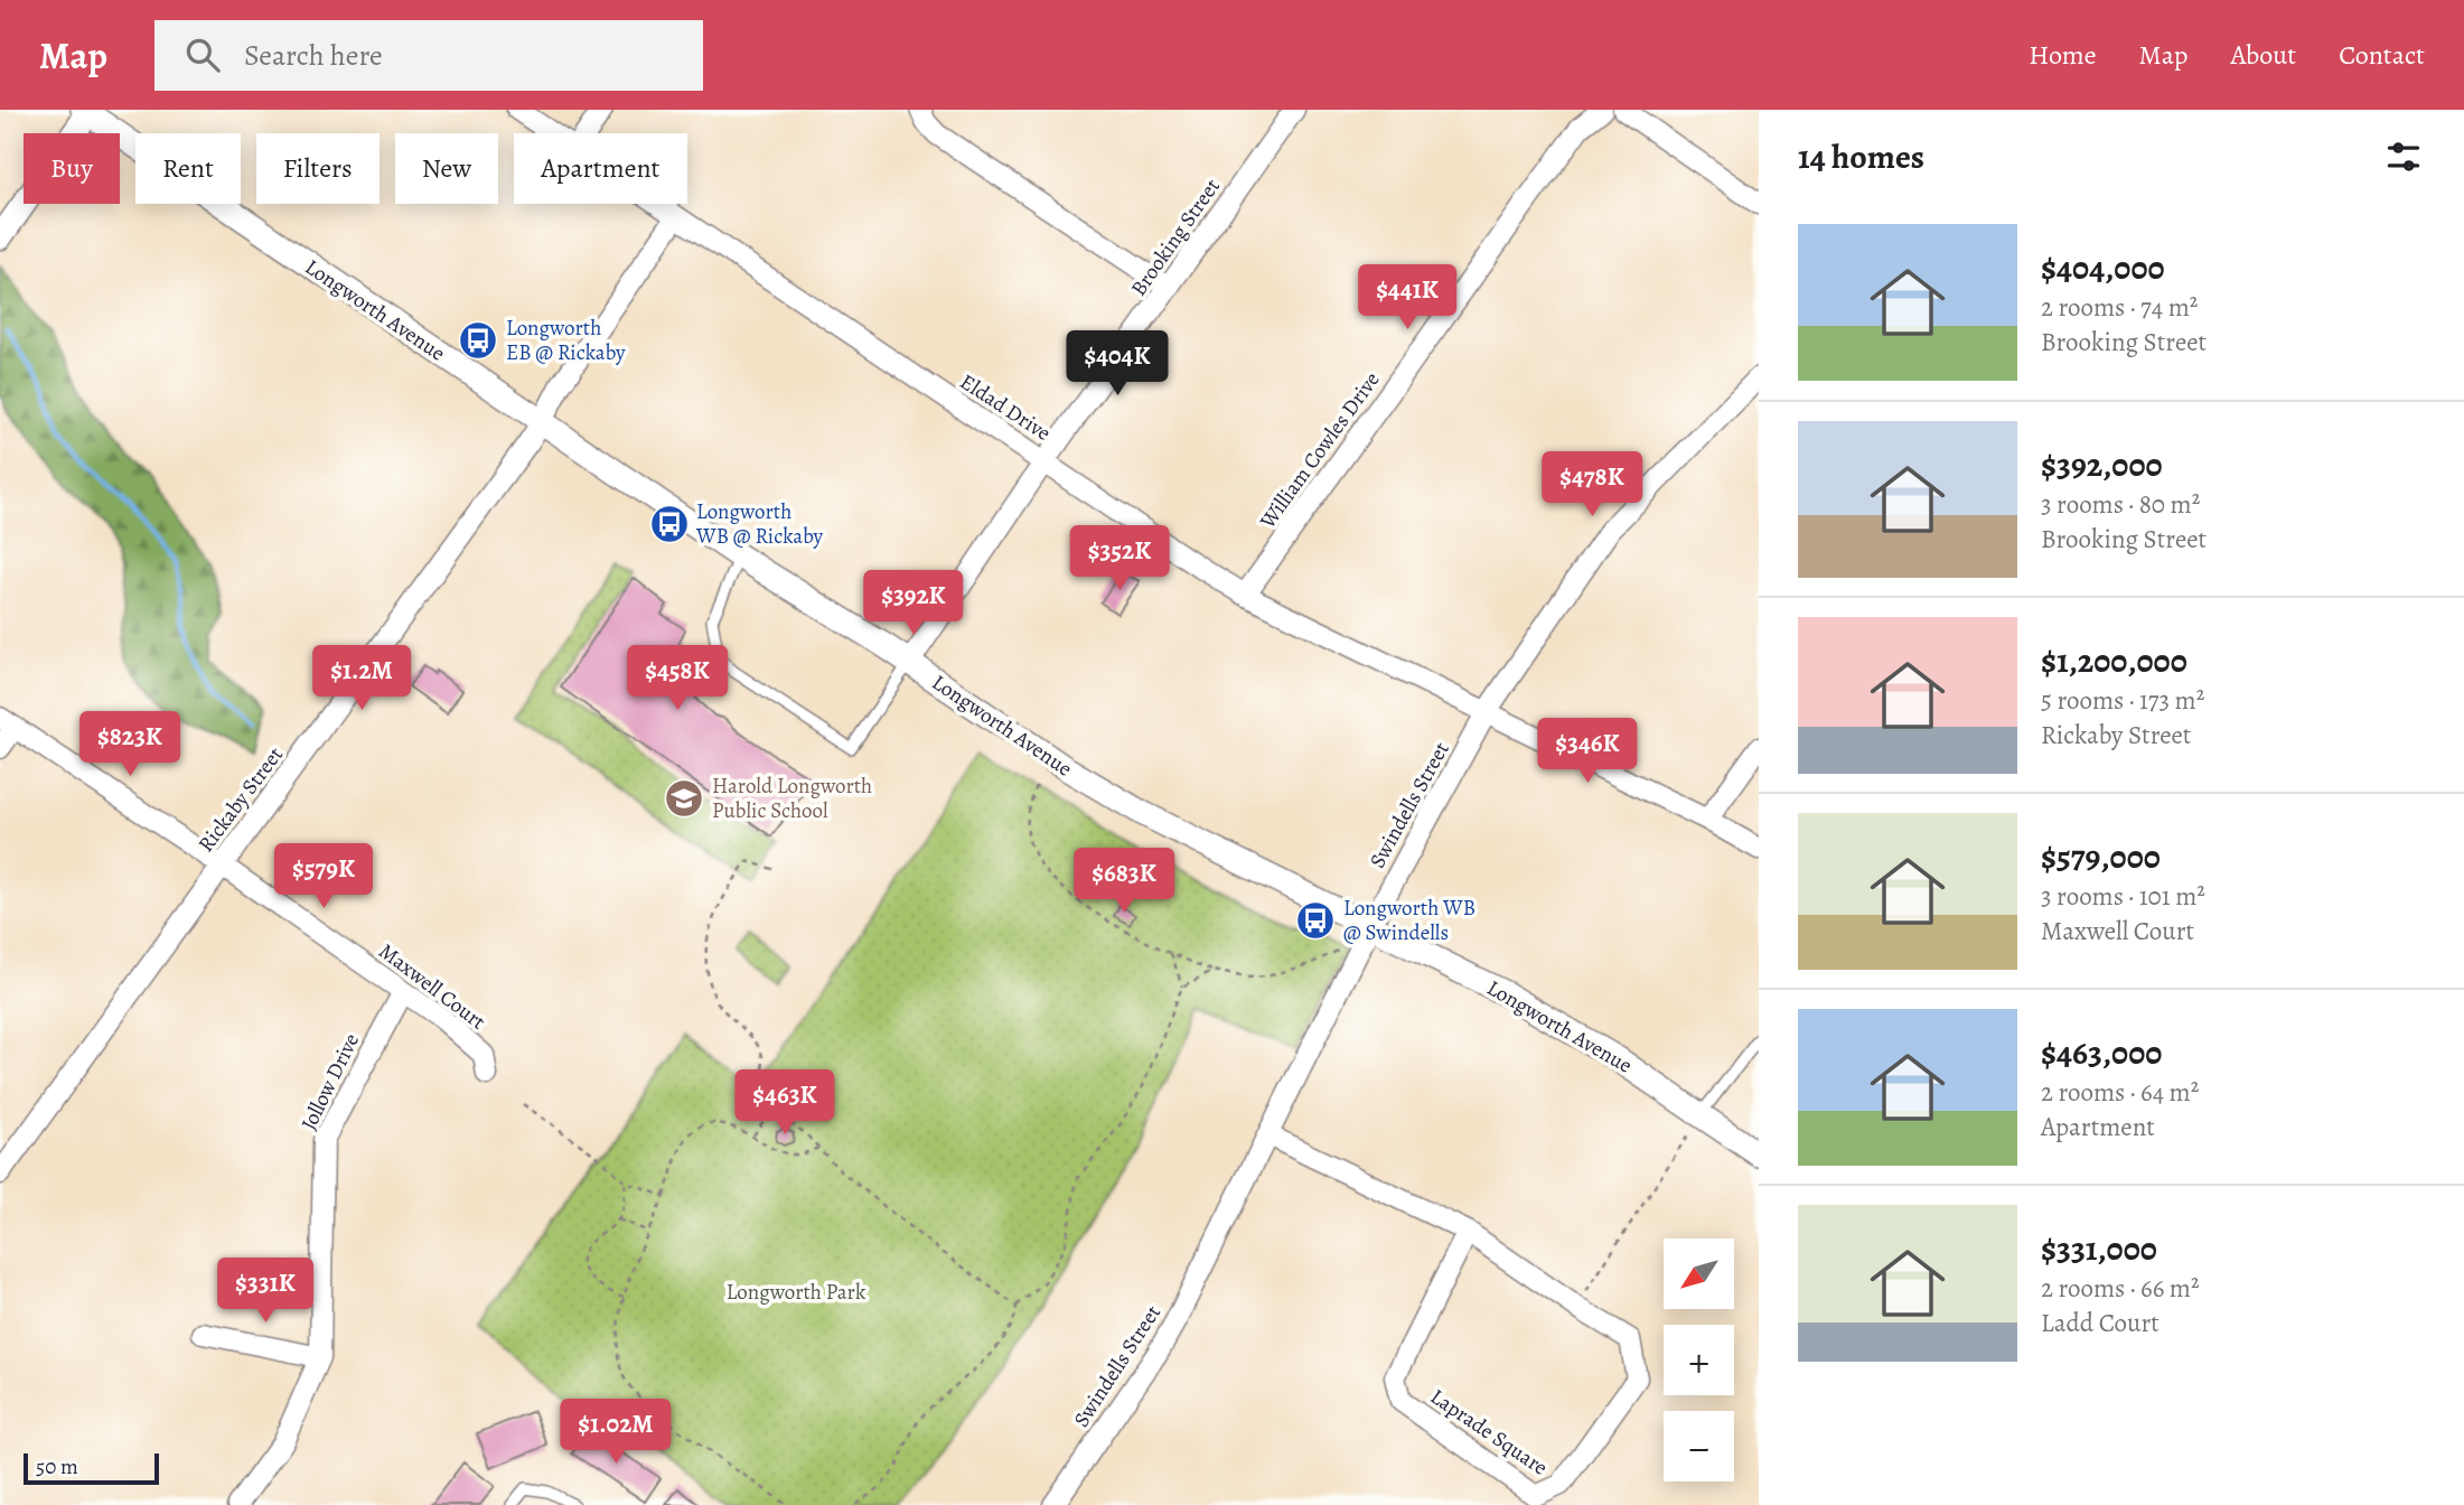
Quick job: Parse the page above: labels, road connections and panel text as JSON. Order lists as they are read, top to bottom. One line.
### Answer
{"streets":{"street":["Brooking Street","Longworth Avenue","Eldad Drive","William Cowles Drive","Rickaby Street","Swindells Street","Maxwell Court","Jollow Drive","Laprade Square"]},"crossings":[["Brooking Street","Longworth Avenue"],["Brooking Street","Eldad Drive"],["Longworth Avenue","Rickaby Street"],["Longworth Avenue","Swindells Street"],["Eldad Drive","William Cowles Drive"],["Eldad Drive","Rickaby Street"],["Eldad Drive","Swindells Street"],["Rickaby Street","Maxwell Court"],["Swindells Street","Laprade Square"],["Maxwell Court","Jollow Drive"]],"parks":["Longworth Park"],"places":{"bus stop":["Longworth EB @ Rickaby","Longworth WB @ Rickaby","Longworth WB @ Swindells"],"school or university":["Harold Longworth Public School"]},"scale_bar":"50 m","north":"bottom left","page":{"header":"Map","search":"Search here","nav":["Home","Map","About","Contact"],"heading":"14 homes","chip":["Buy","Rent","Filters","New","Apartment"],"list":[{"name":"$404,000","note":"2 rooms · 74 m² · Brooking Street"},{"name":"$392,000","note":"3 rooms · 80 m² · Brooking Street"},{"name":"$1,200,000","note":"5 rooms · 173 m² · Rickaby Street"},{"name":"$579,000","note":"3 rooms · 101 m² · Maxwell Court"},{"name":"$463,000","note":"2 rooms · 64 m² · Apartment"},{"name":"$331,000","note":"2 rooms · 66 m² · Ladd Court"}],"price":["$441K","$404K","$478K","$352K","$392K","$1.2M","$458K","$823K","$346K","$579K","$683K","$463K","$331K","$1.02M"],"map_buttons":["+","−"],"scale":"50 m"}}
